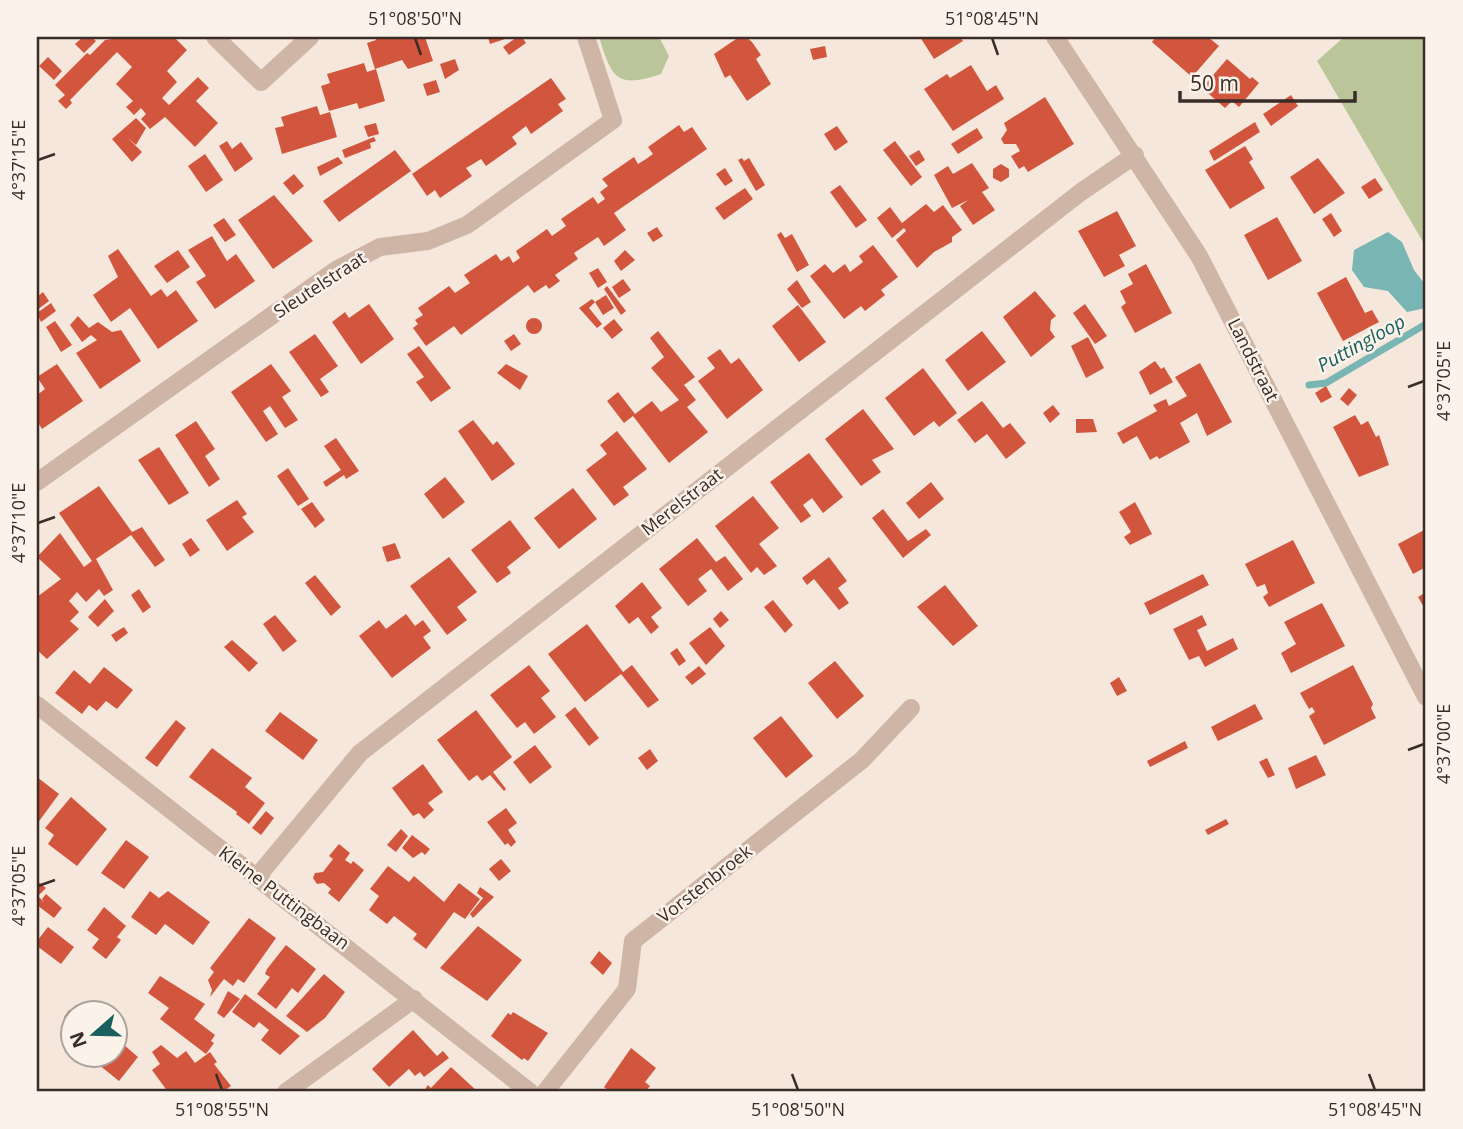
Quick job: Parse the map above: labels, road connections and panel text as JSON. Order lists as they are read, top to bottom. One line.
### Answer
{"streets":{"street":["Sleutelstraat","Landstraat","Merelstraat","Vorstenbroek","Kleine Puttingbaan"]},"crossings":[["Landstraat","Merelstraat"],["Merelstraat","Kleine Puttingbaan"]],"water":["Puttingloop"],"scale_bar":"50 m","north":"left","coordinates":["51°08'50\"N","51°08'45\"N","4°37'15\"E","4°37'05\"E","4°37'10\"E","4°37'00\"E","51°08'55\"N"]}
